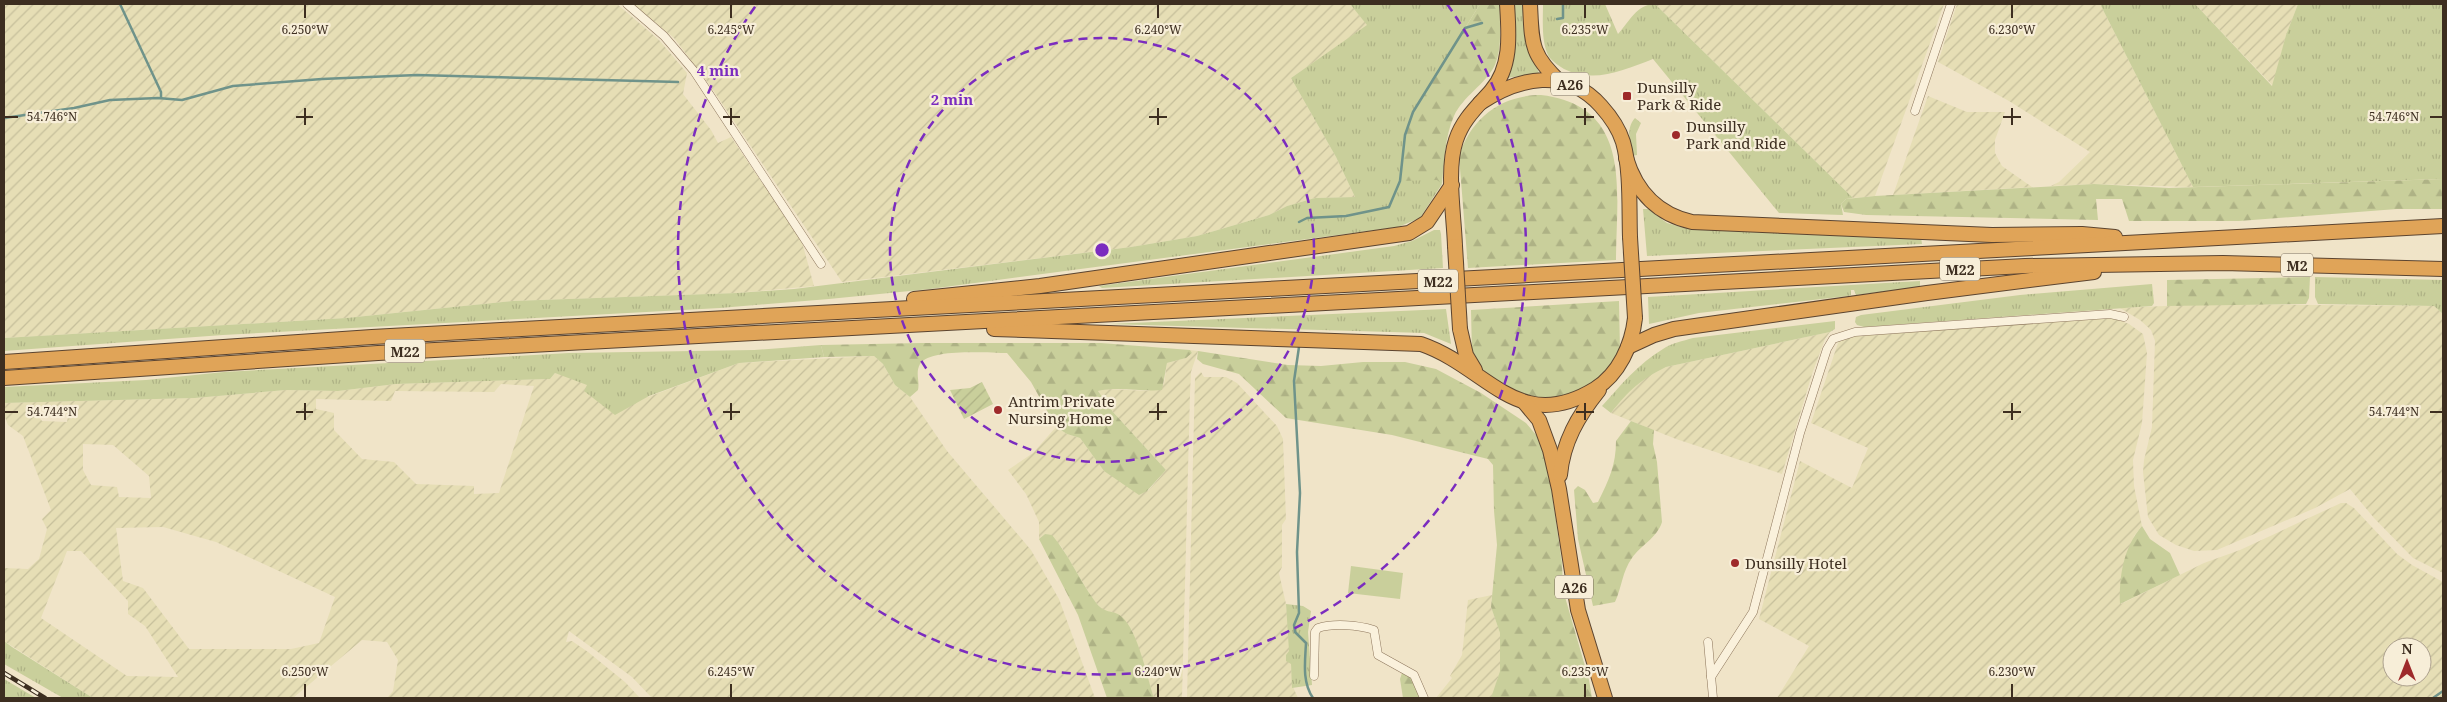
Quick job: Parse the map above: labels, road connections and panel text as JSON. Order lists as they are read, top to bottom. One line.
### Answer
{"streets":{"highway":["A26","M2","M22"]},"crossings":[["M2","M22"]],"places":{"transit":["Dunsilly Park & Ride"],"other":["Dunsilly Park and Ride","Antrim Private Nursing Home","Dunsilly Hotel"]},"north":"top","coordinates":["6.250°W","6.245°W","6.240°W","6.235°W","6.230°W","54.746°N","54.744°N"],"rings":["4 min","2 min"]}
